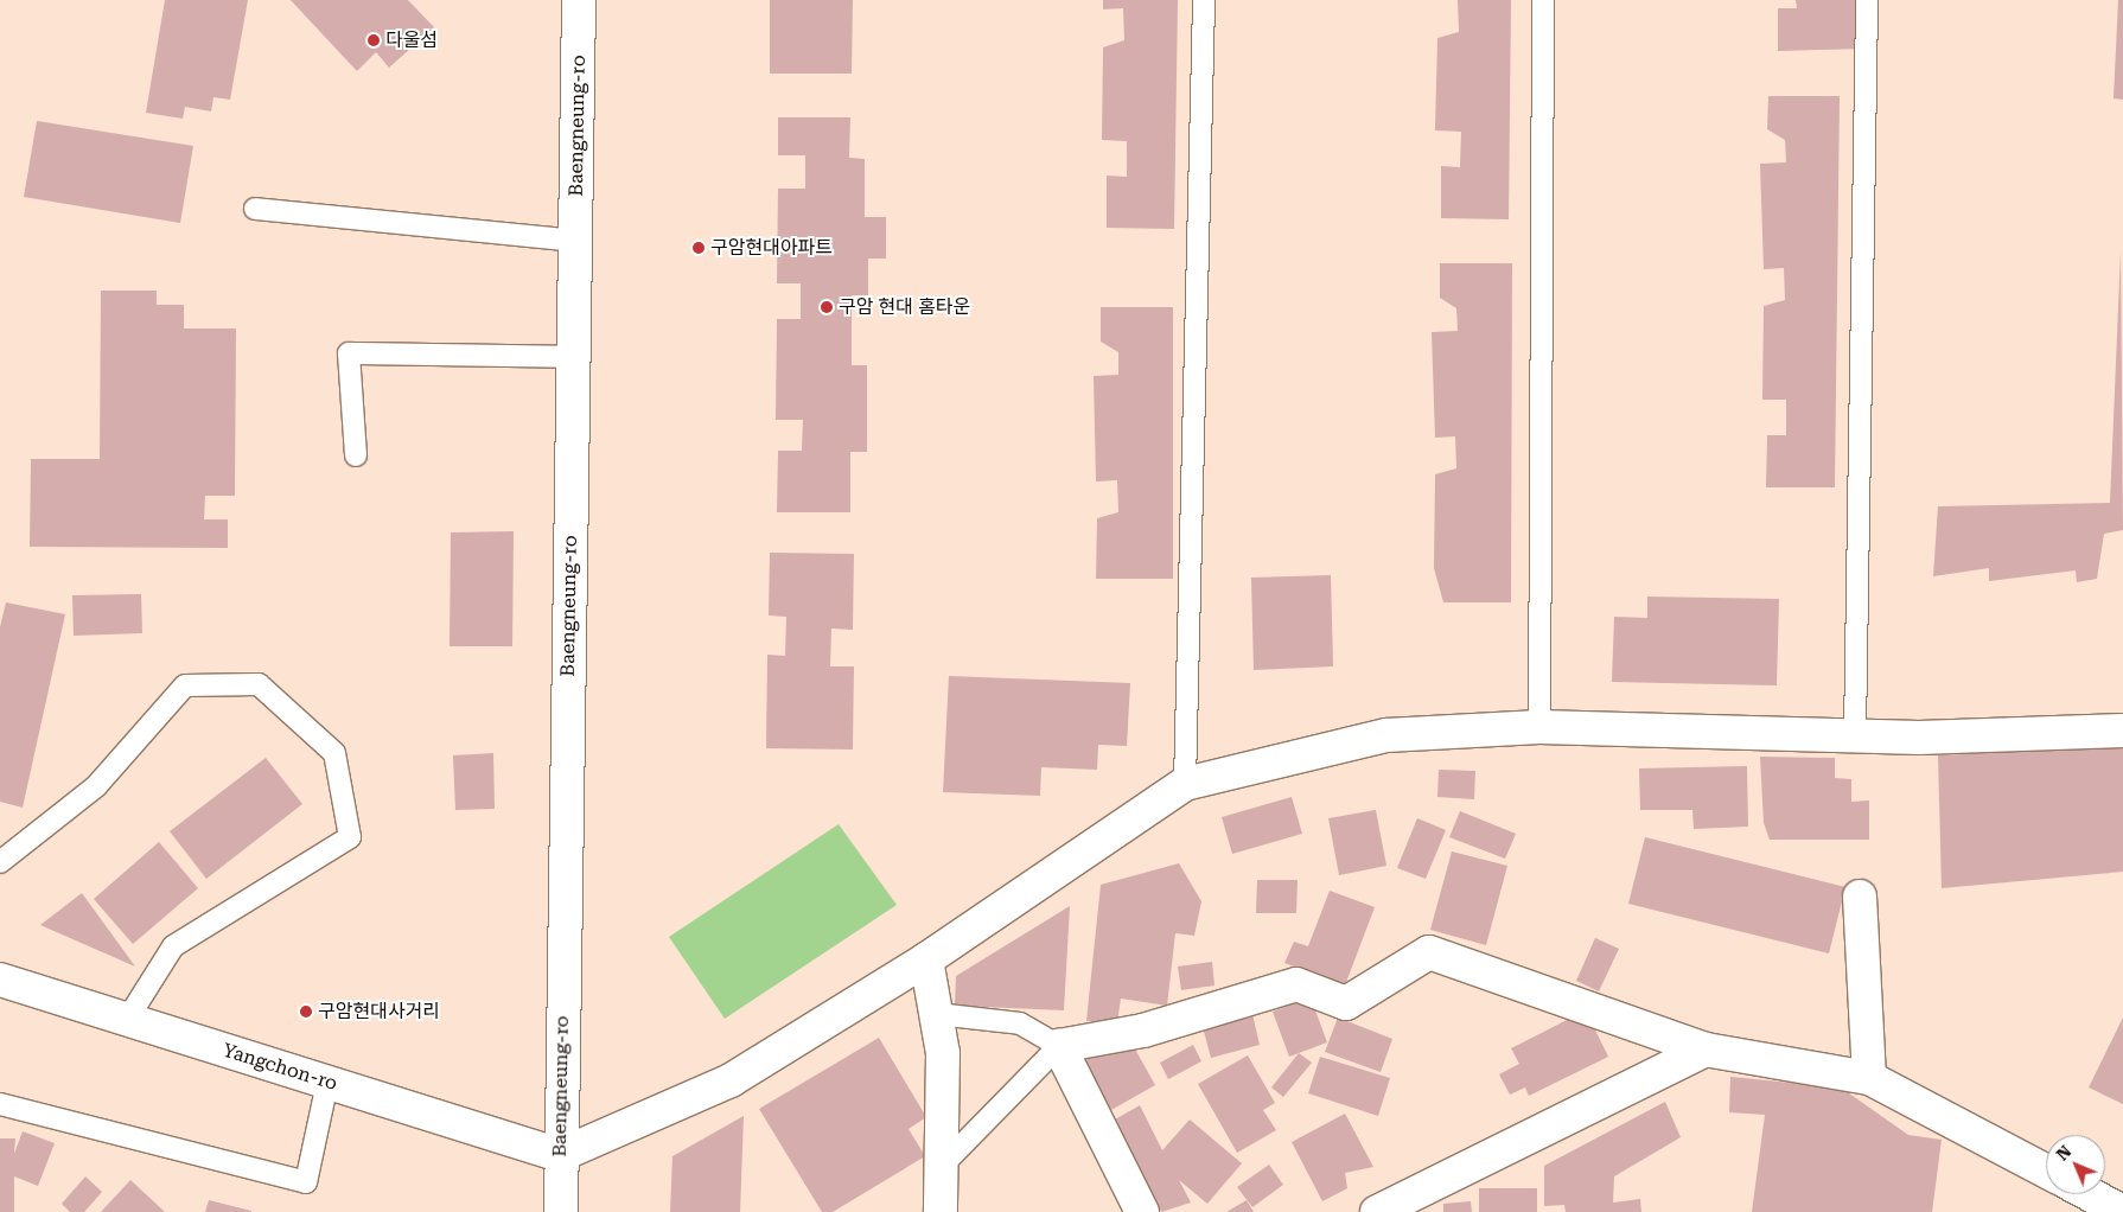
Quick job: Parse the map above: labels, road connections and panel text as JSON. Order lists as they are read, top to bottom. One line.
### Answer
{"streets":{"street":["Baengneung-ro","Yangchon-ro"]},"crossings":[["Baengneung-ro","Yangchon-ro"]],"places":["다울섬","구암현대아파트","구암 현대 홈타운","구암현대사거리"],"north":"top left"}
